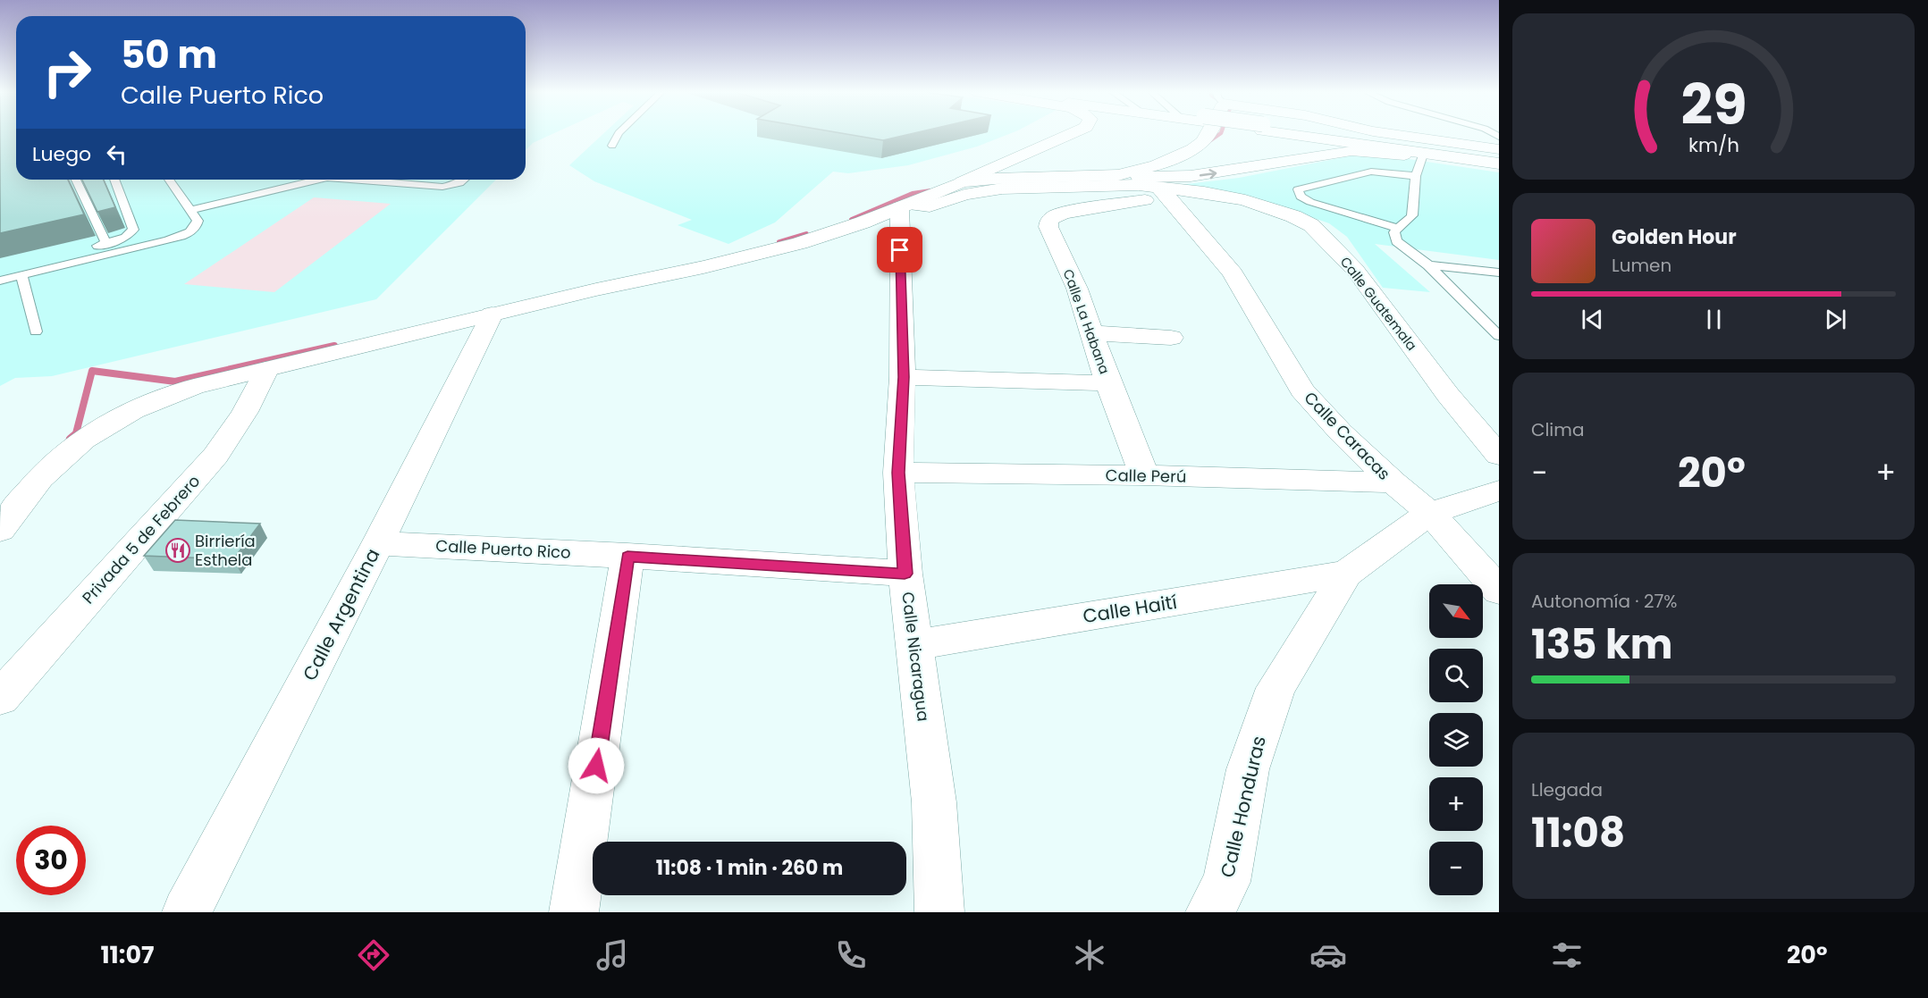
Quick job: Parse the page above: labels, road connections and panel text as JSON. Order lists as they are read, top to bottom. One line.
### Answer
{"streets":{"street":["Calle Guatemala","Calle La Habana","Calle Caracas","Calle Perú","Privada 5 de Febrero","Calle Puerto Rico","Calle Haití","Calle Argentina","Calle Nicaragua","Calle Honduras"]},"crossings":[["Calle Guatemala","Calle La Habana"],["Calle Guatemala","Calle Caracas"],["Calle Guatemala","Calle Nicaragua"],["Calle La Habana","Calle Caracas"],["Calle La Habana","Calle Perú"],["Calle Caracas","Calle Perú"],["Calle Caracas","Calle Honduras"],["Calle Perú","Calle Nicaragua"],["Calle Puerto Rico","Calle Argentina"],["Calle Puerto Rico","Calle Nicaragua"],["Calle Haití","Calle Nicaragua"],["Calle Haití","Calle Honduras"]],"places":{"restaurant":["Birriería Esthela"]},"north":"bottom right","page":{"turn":["50 m","Calle Puerto Rico"],"then":"Luego","song":["Golden Hour","Lumen"],"tile":["Clima",["Autonomía · 27%","135 km"],["Llegada","11:08"]],"heat":["−","20°","+"],"map_buttons":["+","−"],"limit":"30","trip":"11:08 · 1 min · 260 m","tabs":["11:07","20°"],"gauge":["29","km/h"]}}
